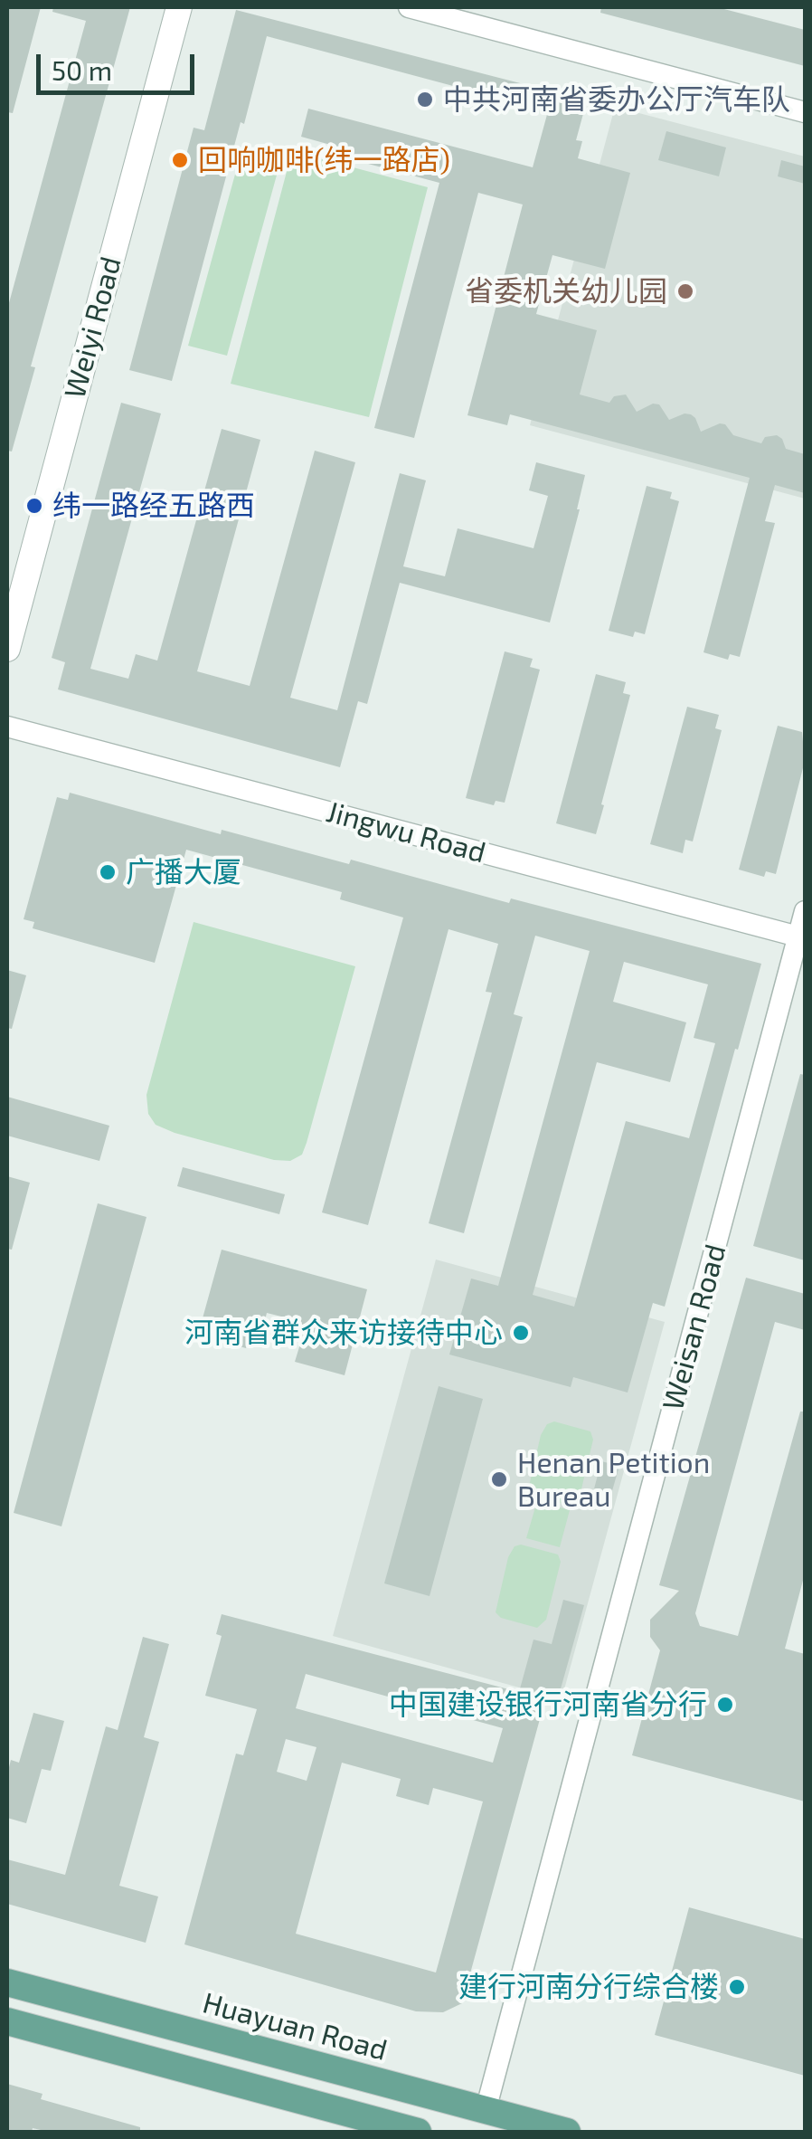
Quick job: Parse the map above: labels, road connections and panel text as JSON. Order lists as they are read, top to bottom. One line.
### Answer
{"streets":{"main road":["Huayuan Road"],"street":["Weiyi Road","Jingwu Road","Weisan Road"]},"crossings":[["Jingwu Road","Weisan Road"],["Weisan Road","Huayuan Road"]],"places":["中共河南省委办公厅汽车队","回响咖啡(纬一路店)","省委机关幼儿园","纬一路经五路西","广播大厦","河南省群众来访接待中心","Henan Petition Bureau","中国建设银行河南省分行","建行河南分行综合楼"],"scale_bar":"50 m"}
